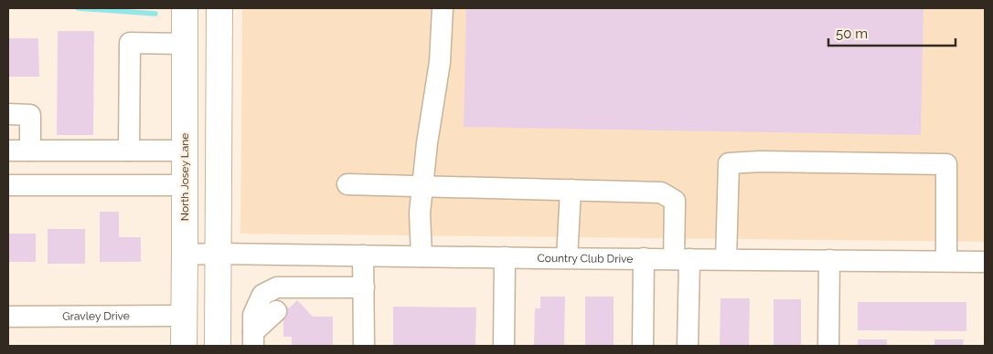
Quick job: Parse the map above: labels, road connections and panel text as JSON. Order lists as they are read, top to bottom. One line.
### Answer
{"streets":{"main road":["North Josey Lane"],"street":["Country Club Drive","Gravley Drive"]},"crossings":[["North Josey Lane","Country Club Drive"],["North Josey Lane","Gravley Drive"]],"scale_bar":"50 m"}
